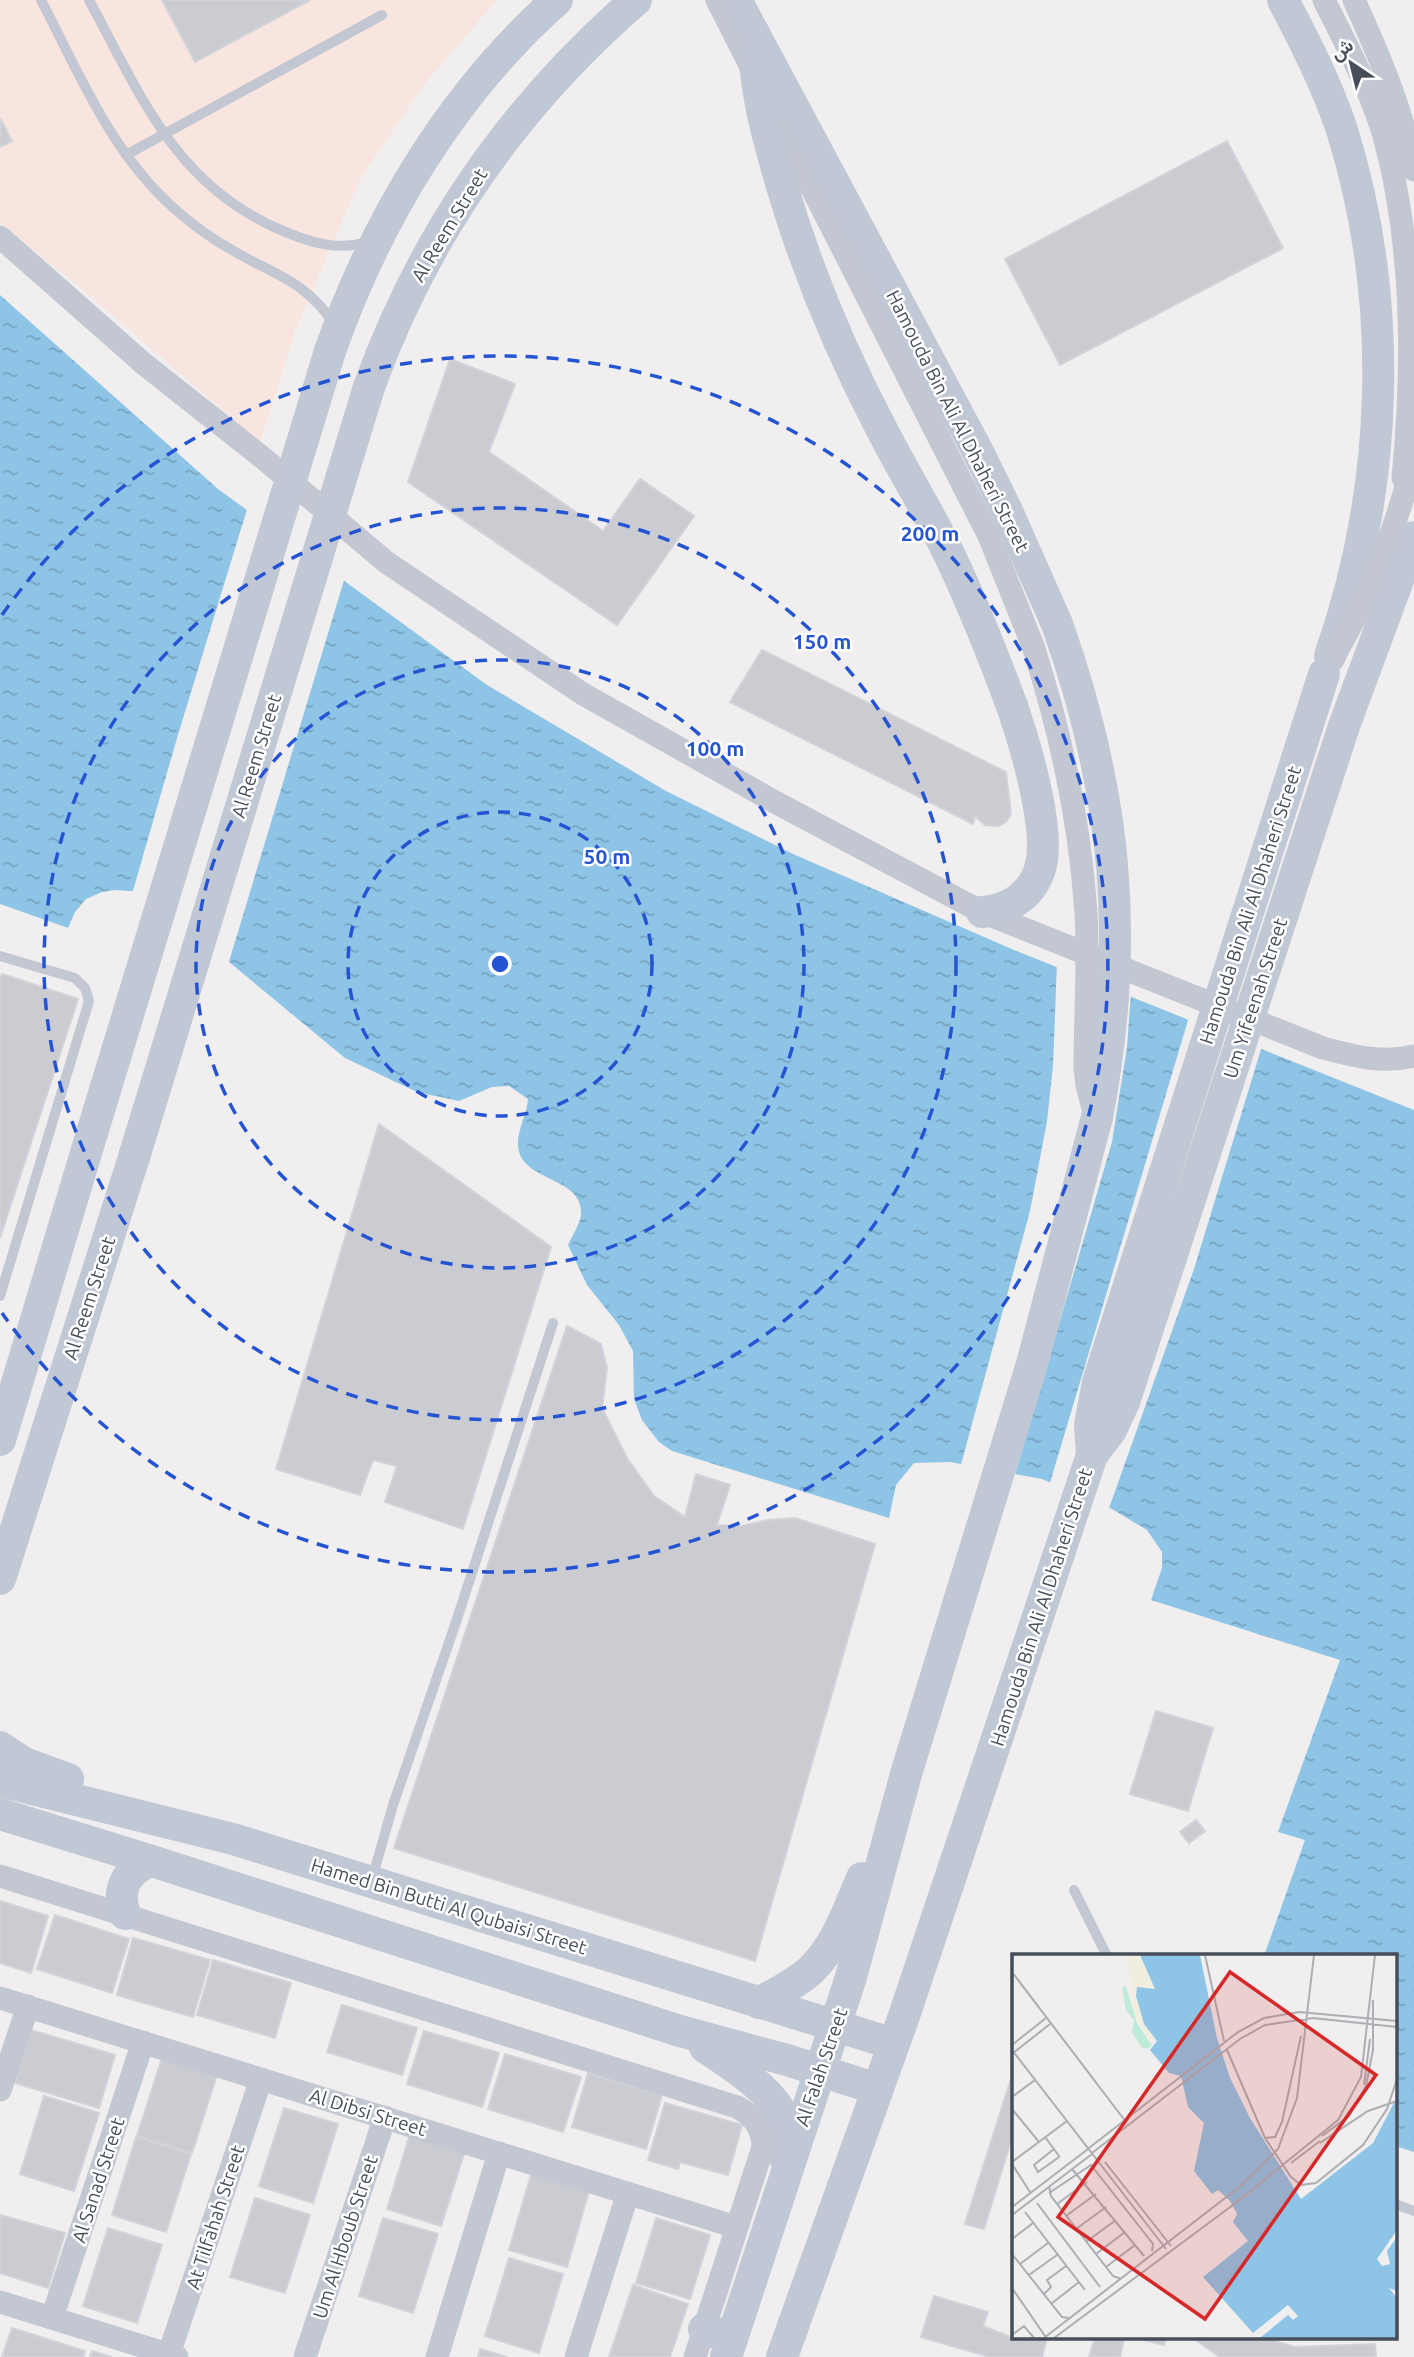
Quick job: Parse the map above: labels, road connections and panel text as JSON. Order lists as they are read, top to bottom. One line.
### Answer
{"streets":{"main road":["Al Reem Street","Hamouda Bin Ali Al Dhaheri Street","Um Yifeenah Street","Hamed Bin Butti Al Qubaisi Street","Al Falah Street"],"street":["Al Dibsi Street","Al Sanad Street","At Tilfahah Street","Um Al Hboub Street"]},"crossings":[["Hamouda Bin Ali Al Dhaheri Street","Um Yifeenah Street"],["Hamouda Bin Ali Al Dhaheri Street","Hamed Bin Butti Al Qubaisi Street"],["Hamouda Bin Ali Al Dhaheri Street","Al Falah Street"],["Hamed Bin Butti Al Qubaisi Street","Al Falah Street"],["Al Dibsi Street","Al Sanad Street"],["Al Dibsi Street","At Tilfahah Street"],["Al Dibsi Street","Um Al Hboub Street"]],"north":"top left","rings":["200 m","150 m","100 m","50 m"]}
